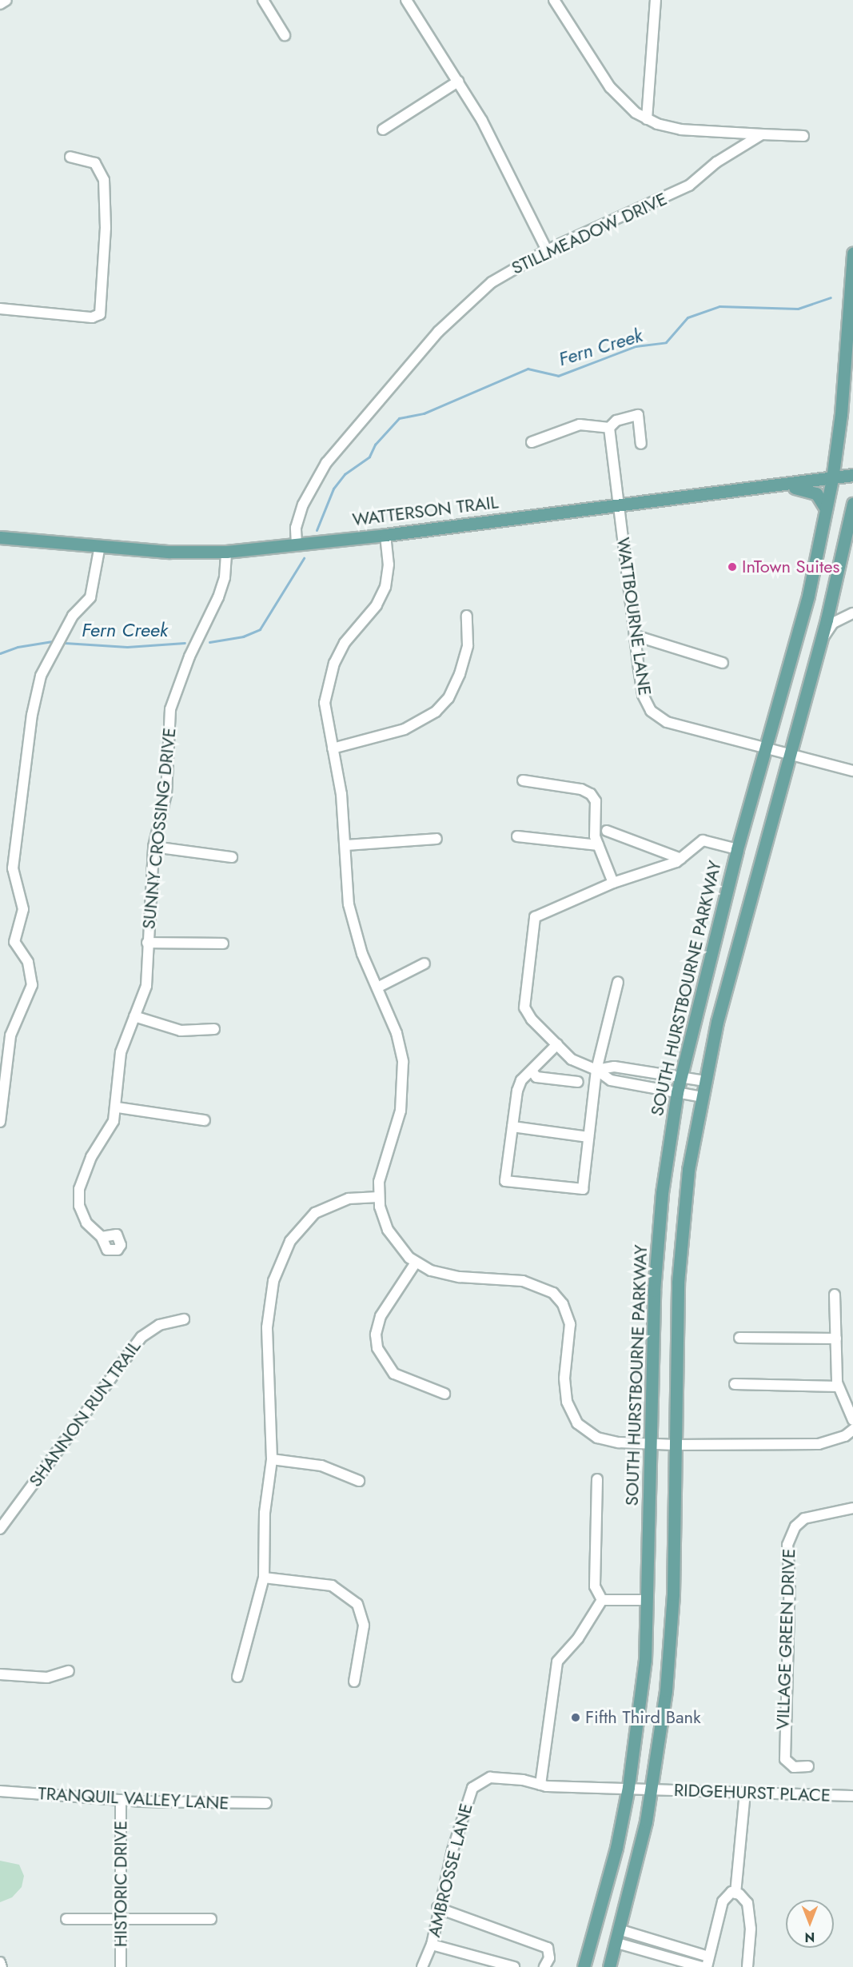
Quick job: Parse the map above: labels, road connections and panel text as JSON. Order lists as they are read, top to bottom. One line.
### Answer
{"streets":{"main road":["WATTERSON TRAIL","SOUTH HURSTBOURNE PARKWAY"],"street":["STILLMEADOW DRIVE","WATTBOURNE LANE","SUNNY CROSSING DRIVE","SHANNON RUN TRAIL","VILLAGE GREEN DRIVE","RIDGEHURST PLACE","TRANQUIL VALLEY LANE","AMBROSSE LANE","HISTORIC DRIVE"]},"crossings":[["STILLMEADOW DRIVE","WATTERSON TRAIL"],["WATTERSON TRAIL","WATTBOURNE LANE"],["WATTERSON TRAIL","SUNNY CROSSING DRIVE"],["WATTERSON TRAIL","SOUTH HURSTBOURNE PARKWAY"],["WATTBOURNE LANE","SOUTH HURSTBOURNE PARKWAY"],["SOUTH HURSTBOURNE PARKWAY","RIDGEHURST PLACE"],["SOUTH HURSTBOURNE PARKWAY","AMBROSSE LANE"],["RIDGEHURST PLACE","AMBROSSE LANE"],["TRANQUIL VALLEY LANE","HISTORIC DRIVE"]],"water":["Fern Creek"],"places":["InTown Suites","Fifth Third Bank"],"north":"bottom"}
